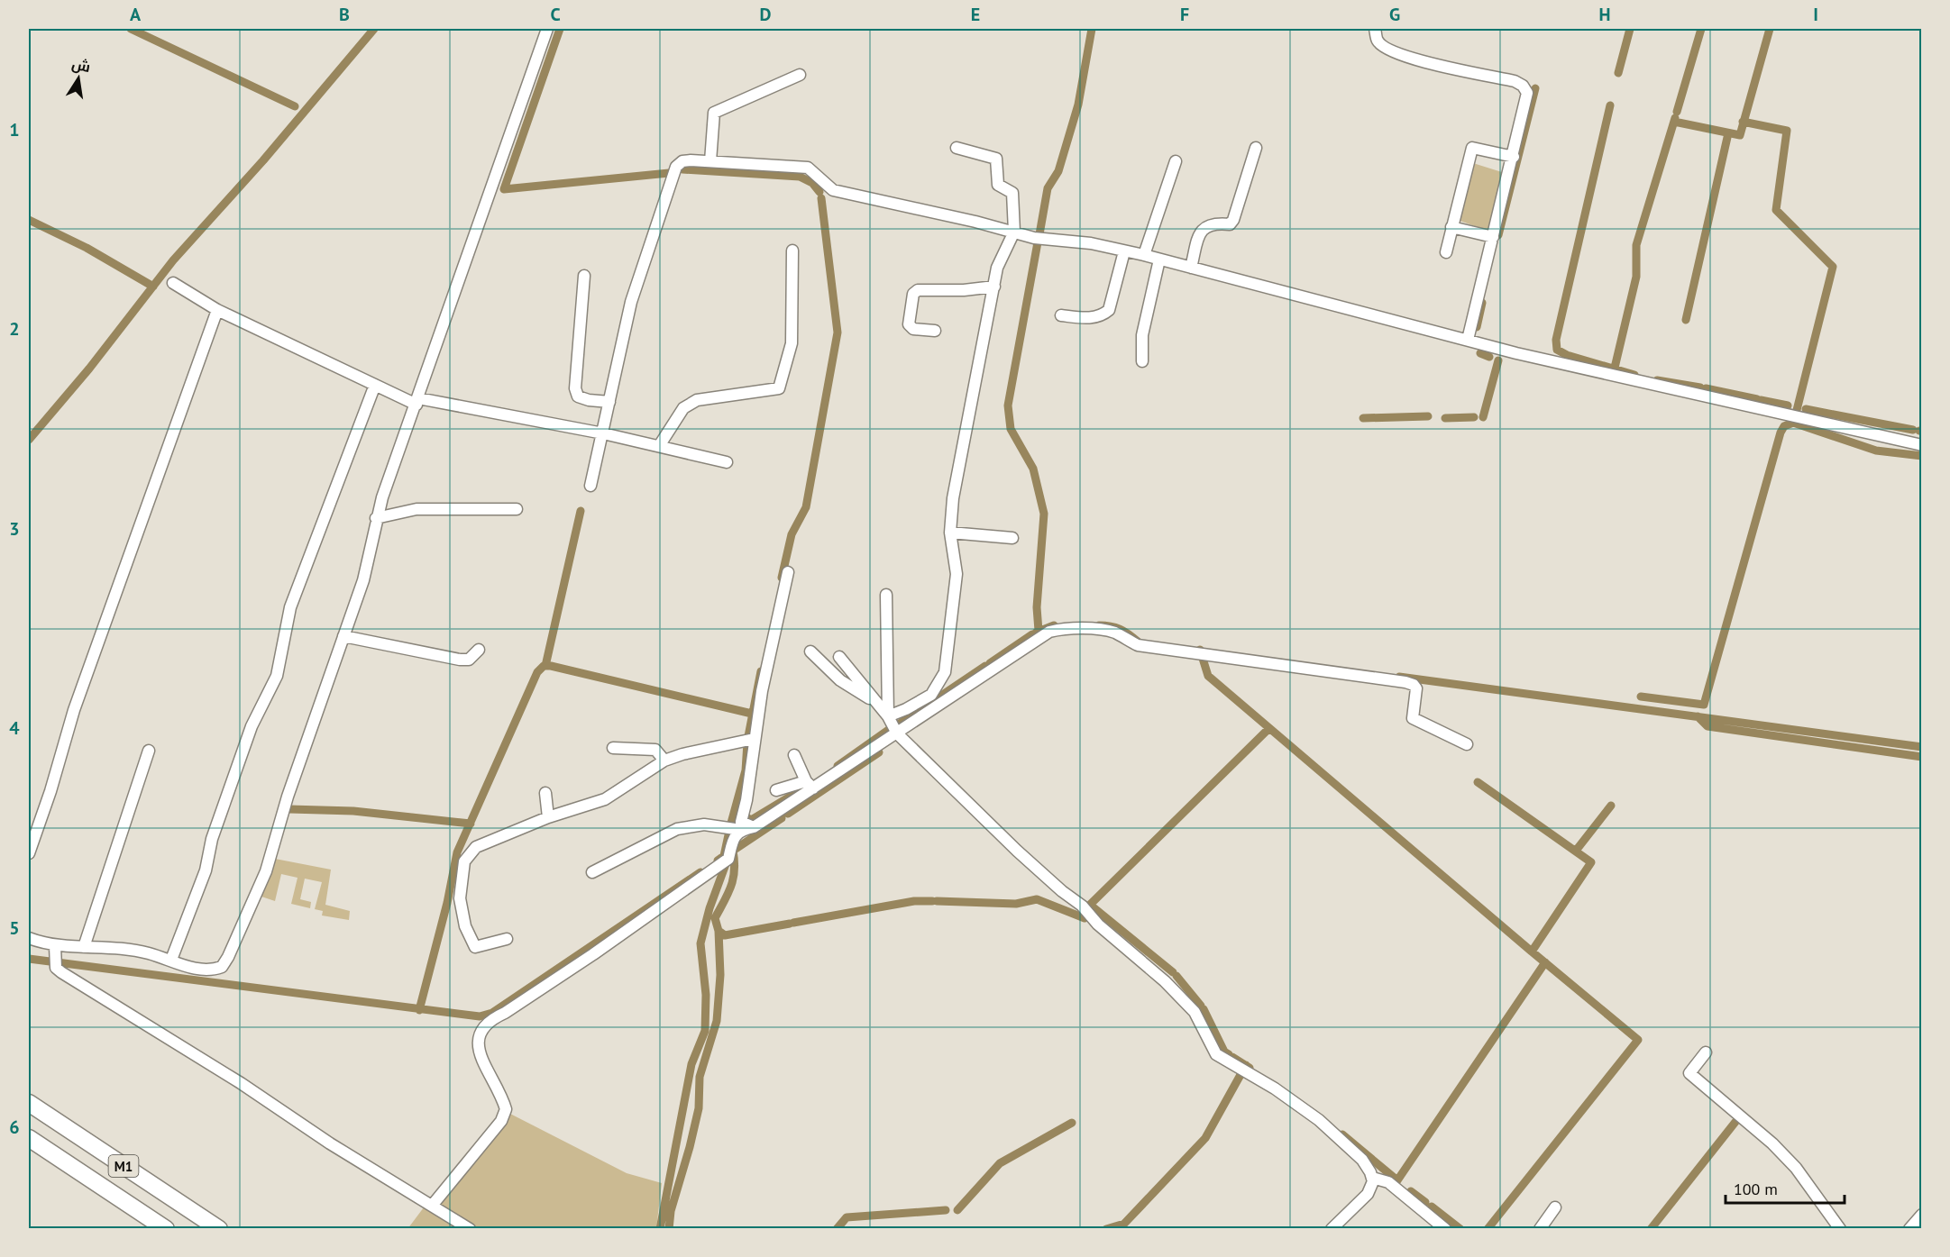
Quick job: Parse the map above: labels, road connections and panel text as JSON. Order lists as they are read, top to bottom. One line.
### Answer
{"streets":{"highway":["M1"]},"scale_bar":"100 m","north":"top","grid":{"columns":["A","B","C","D","E","F","G","H","I"],"rows":["1","2","3","4","5","6"]}}
